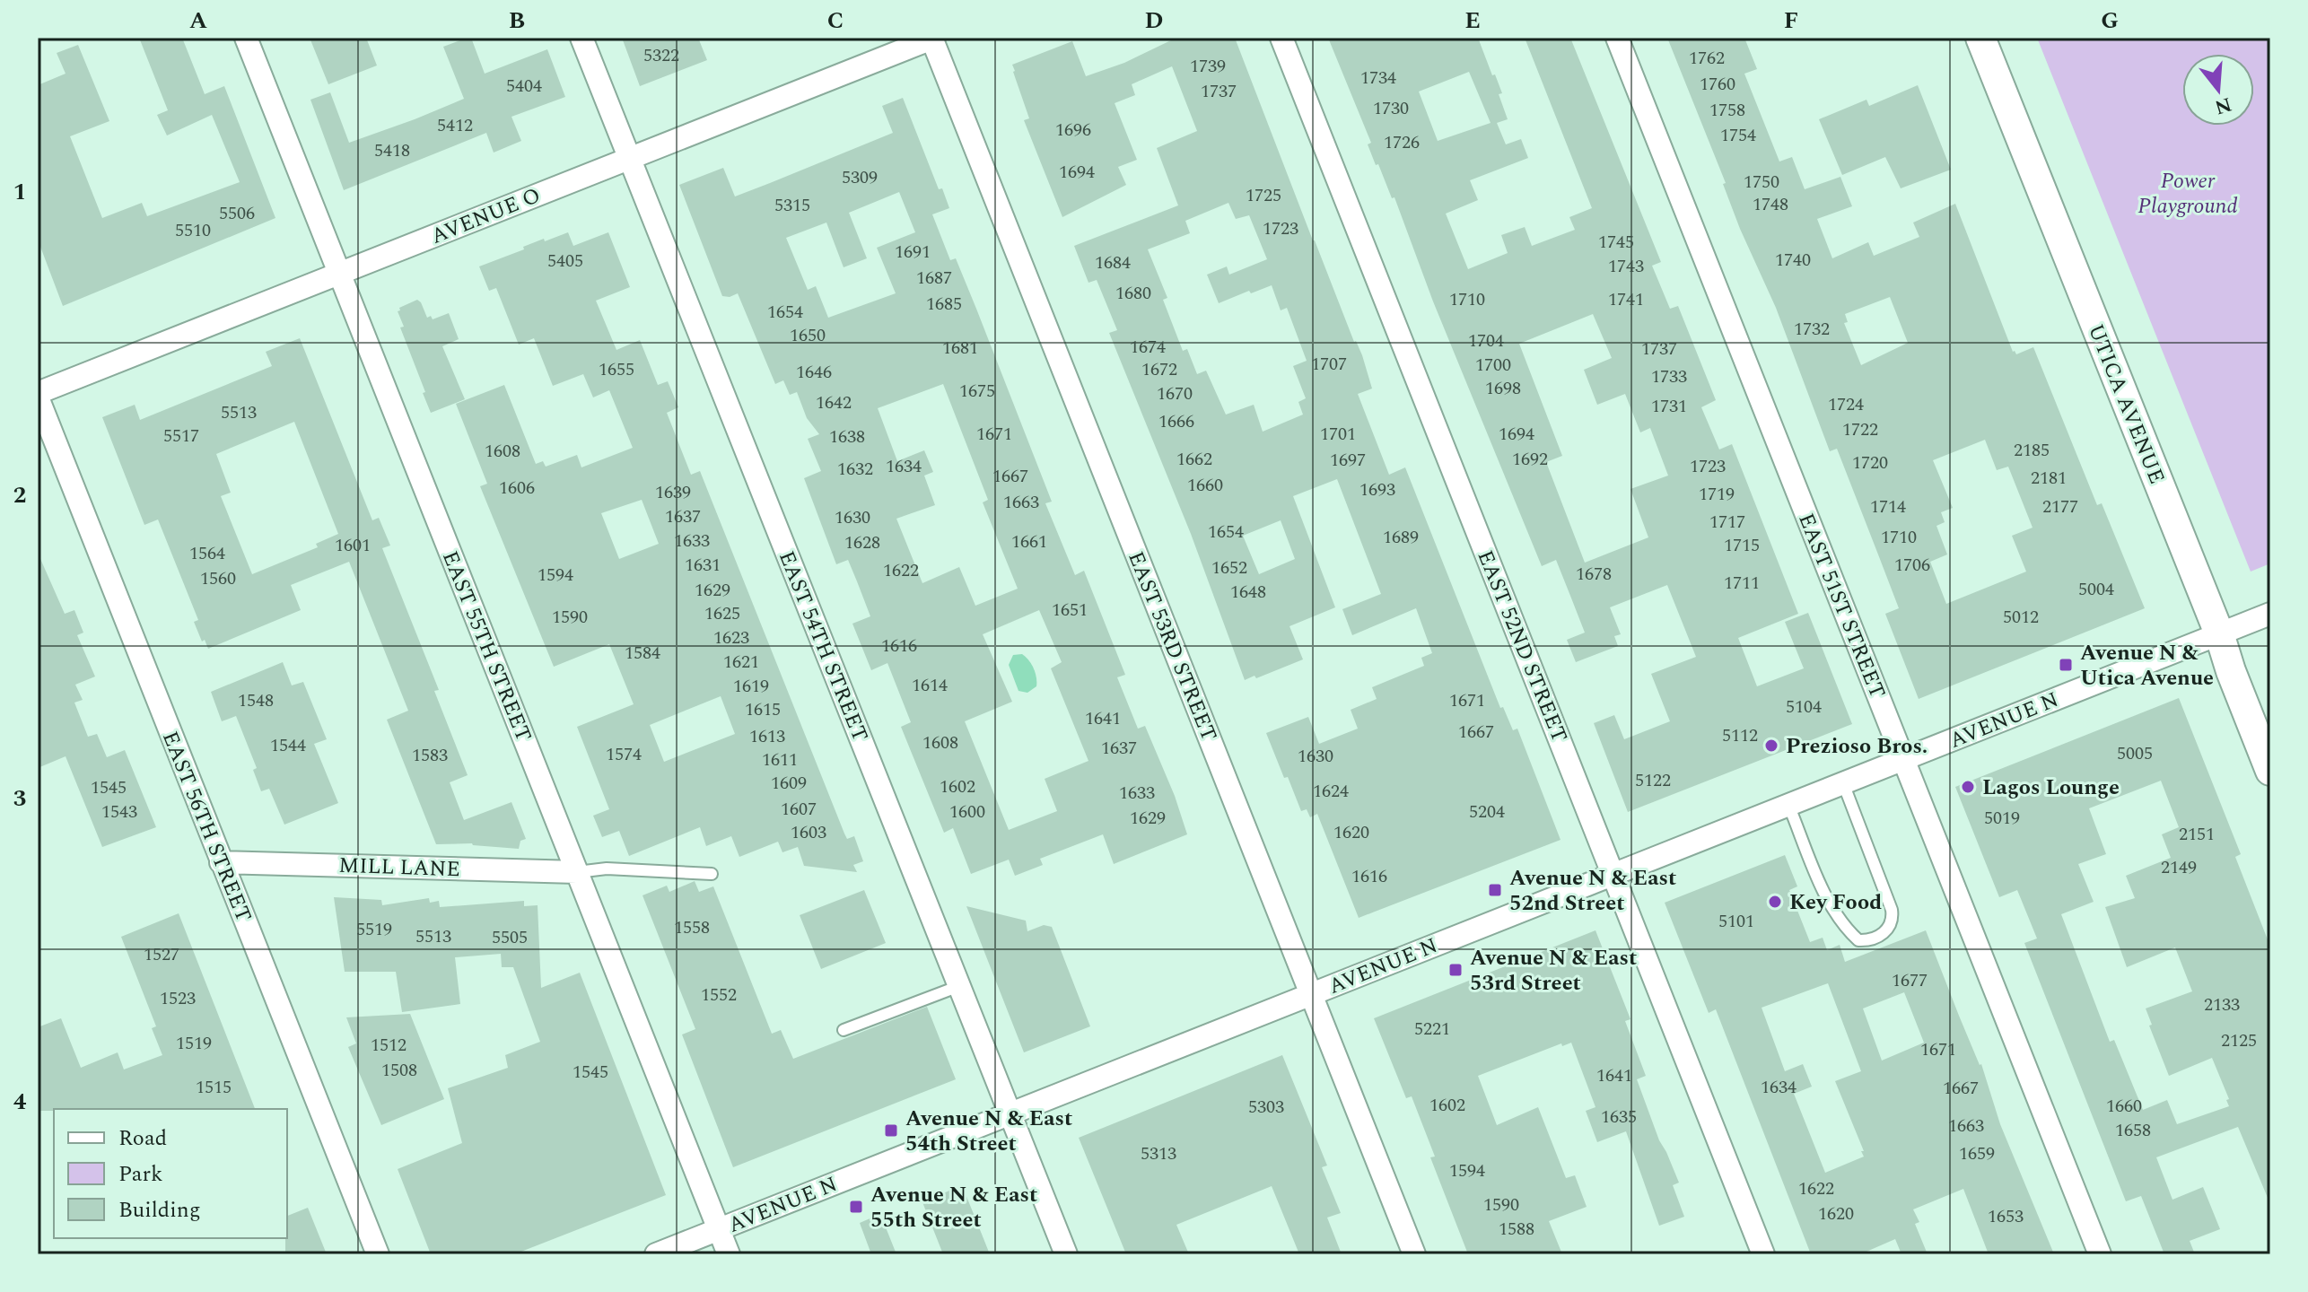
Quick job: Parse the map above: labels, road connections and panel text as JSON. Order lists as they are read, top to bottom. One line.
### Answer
{"streets":{"main road":["UTICA AVENUE"],"street":["AVENUE O","EAST 51ST STREET","EAST 55TH STREET","EAST 54TH STREET","EAST 53RD STREET","EAST 52ND STREET","AVENUE N","EAST 56TH STREET","MILL LANE"]},"crossings":[["AVENUE O","EAST 55TH STREET"],["AVENUE O","EAST 54TH STREET"],["AVENUE O","EAST 53RD STREET"],["AVENUE O","EAST 56TH STREET"],["UTICA AVENUE","AVENUE N"],["EAST 51ST STREET","AVENUE N"],["EAST 55TH STREET","AVENUE N"],["EAST 55TH STREET","MILL LANE"],["EAST 54TH STREET","AVENUE N"],["EAST 53RD STREET","AVENUE N"],["EAST 52ND STREET","AVENUE N"],["EAST 56TH STREET","MILL LANE"]],"parks":["Power Playground"],"places":{"transit":["Avenue N & Utica Avenue","Avenue N & East 52nd Street","Avenue N & East 53rd Street","Avenue N & East 54th Street","Avenue N & East 55th Street"],"other":["Prezioso Bros.","Lagos Lounge","Key Food"]},"house_numbers":["5322","1762","1739","1734","1760","5404","1737","1730","1758","5412","1696","1754","1726","5418","1694","5309","1750","1725","1748","5315","5506","1723","5510","1745","1691","1740","5405","1684","1743","1687","1680","1710","1741","1685","1654","1732","1650","1704","1674","1681","1737","1707","1700","1655","1672","1646","1733","1698","1675","1670","1642","1724","1731","5513","1666","1722","1671","1701","1694","5517","1638","2185","1608","1662","1692","1697","1720","1634","1723","1632","1667","2181","1660","1606","1693","1639","1719","1663","1714","2177","1637","1630","1717","1654","1689","1710","1633","1661","1628","1601","1715","1564","1631","1706","1652","1622","1678","1594","1560","1711","5004","1629","1648","1651","1625","1590","5012","1623","1616","1584","1621","1614","1619","1548","1671","5104","1615","1641","1667","5112","1613","1608","1544","1637","5005","1574","1583","1630","1611","5122","1609","1602","1545","1624","1633","1607","1543","1600","5204","1629","5019","1603","1620","2151","2149","1616","5101","1558","5519","5513","5505","1527","1677","1552","1523","2133","5221","2125","1519","1512","1671","1508","1545","1641","1515","1634","1667","1602","1660","5303","1635","1663","1658","5313","1659","1594","1622","1590","1620","1653","1588"],"legend":["Road","Park","Building"],"north":"bottom","grid":{"columns":["A","B","C","D","E","F","G"],"rows":["1","2","3","4"]}}
